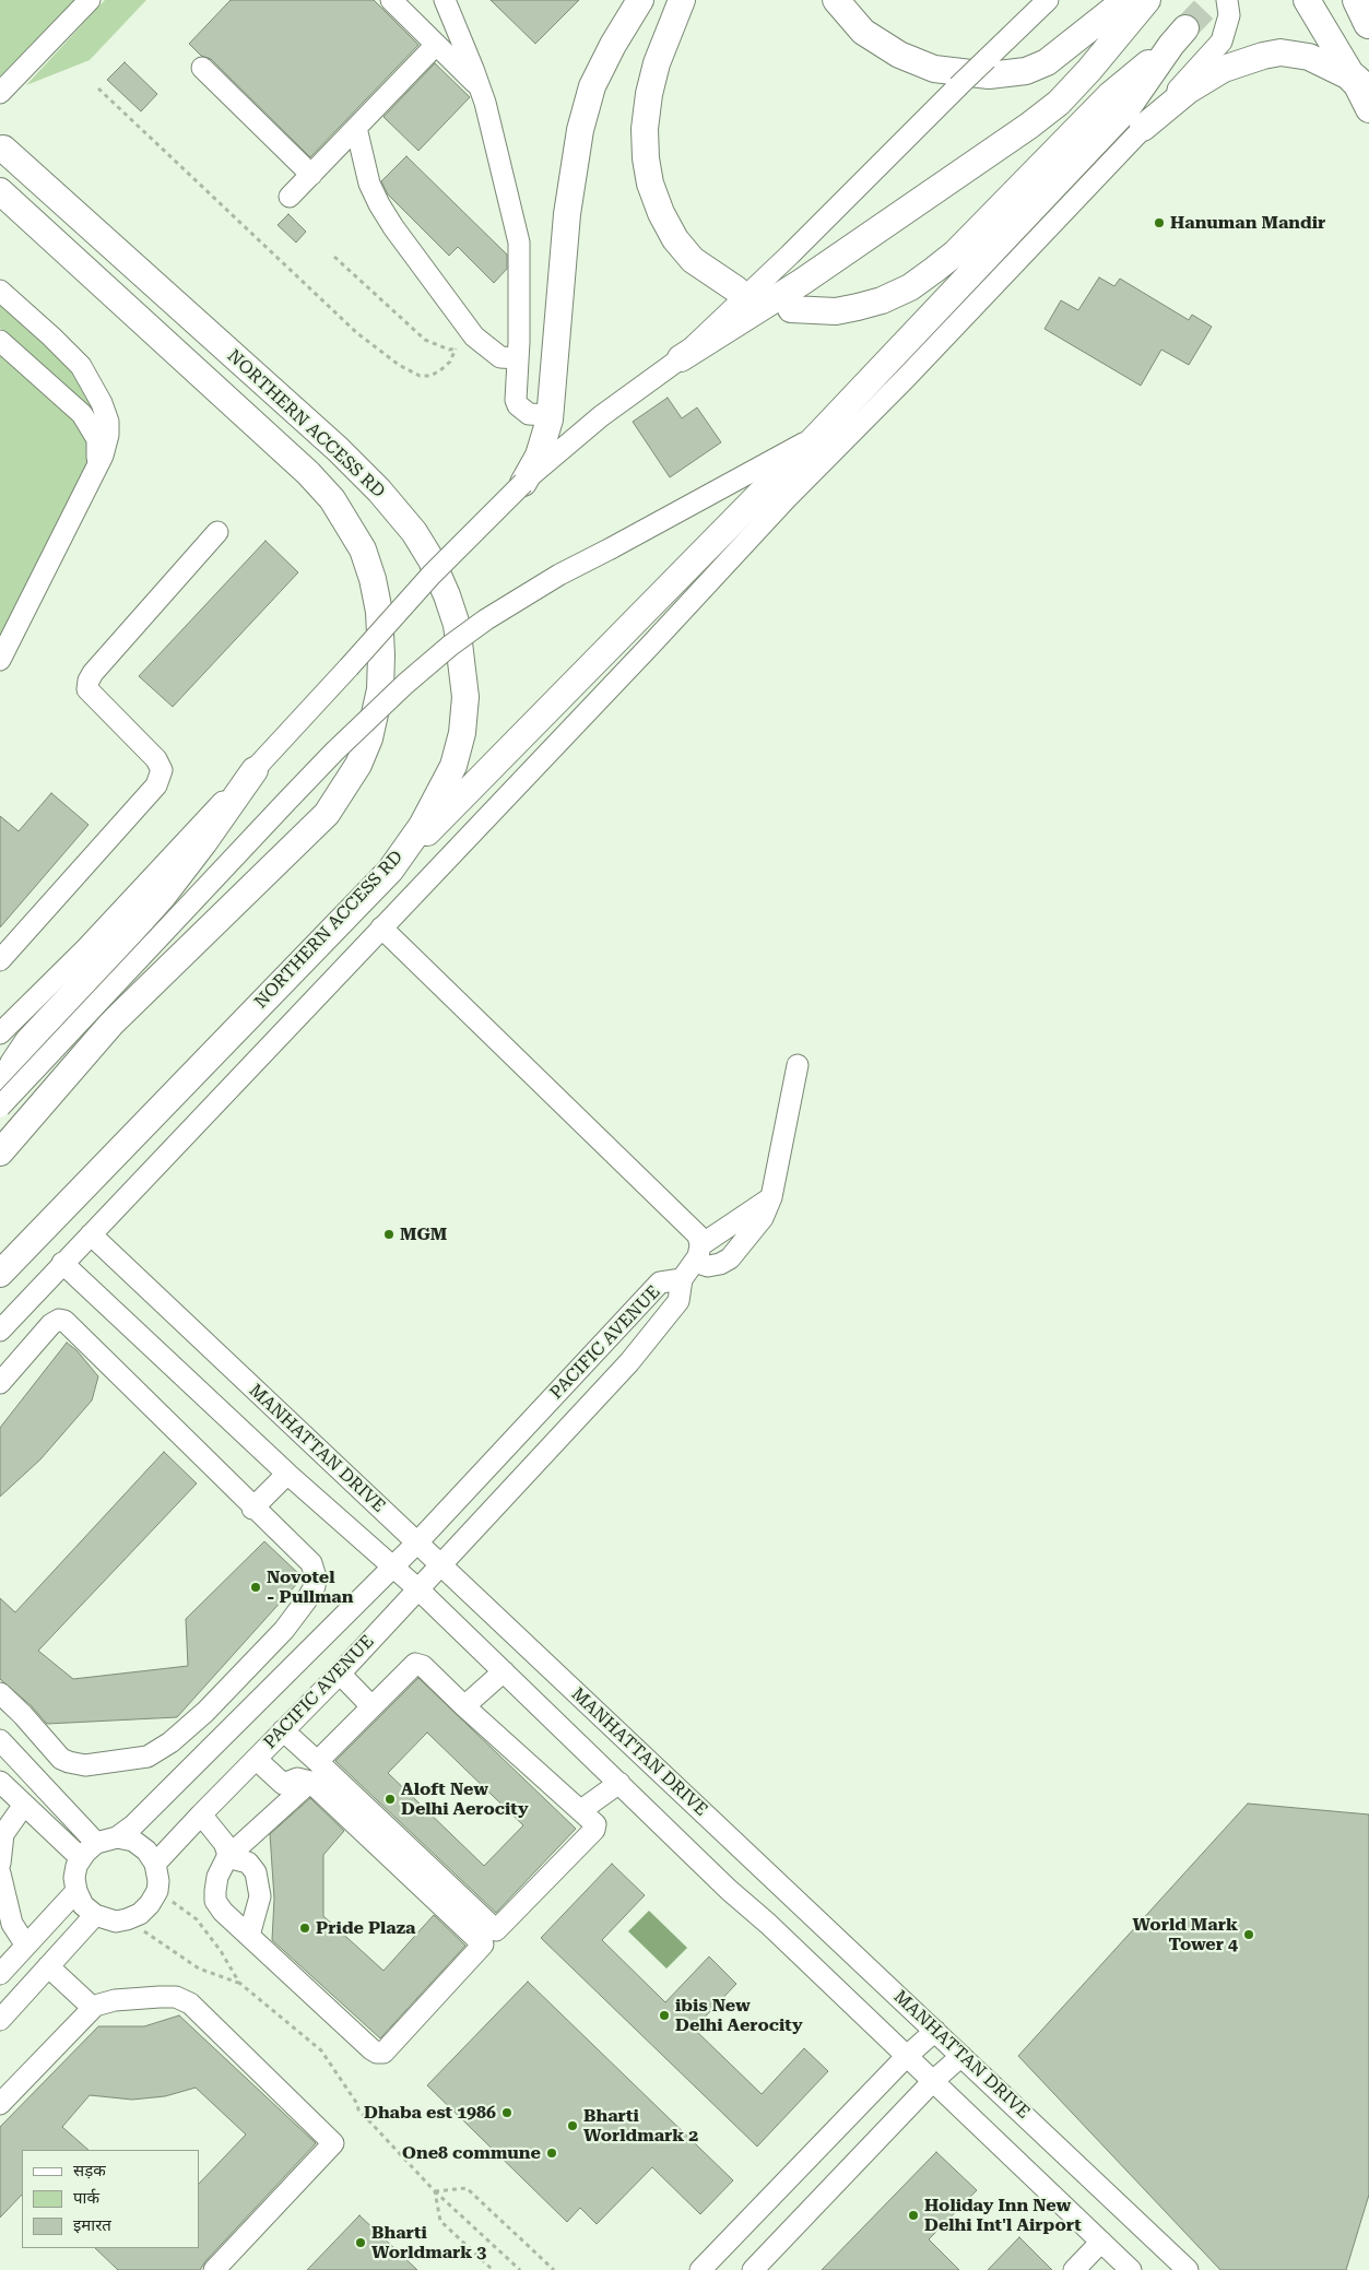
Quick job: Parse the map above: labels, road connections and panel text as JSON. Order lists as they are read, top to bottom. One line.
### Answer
{"streets":{"main road":["NORTHERN ACCESS RD"],"street":["PACIFIC AVENUE","MANHATTAN DRIVE"]},"crossings":[["PACIFIC AVENUE","MANHATTAN DRIVE"]],"places":["Hanuman Mandir","MGM","Novotel - Pullman","Aloft New Delhi Aerocity","Pride Plaza","World Mark Tower 4","ibis New Delhi Aerocity","Dhaba est 1986","Bharti Worldmark 2","One8 commune","Holiday Inn New Delhi Int'l Airport","Bharti Worldmark 3"],"legend":["सड़क","पार्क","इमारत"]}
